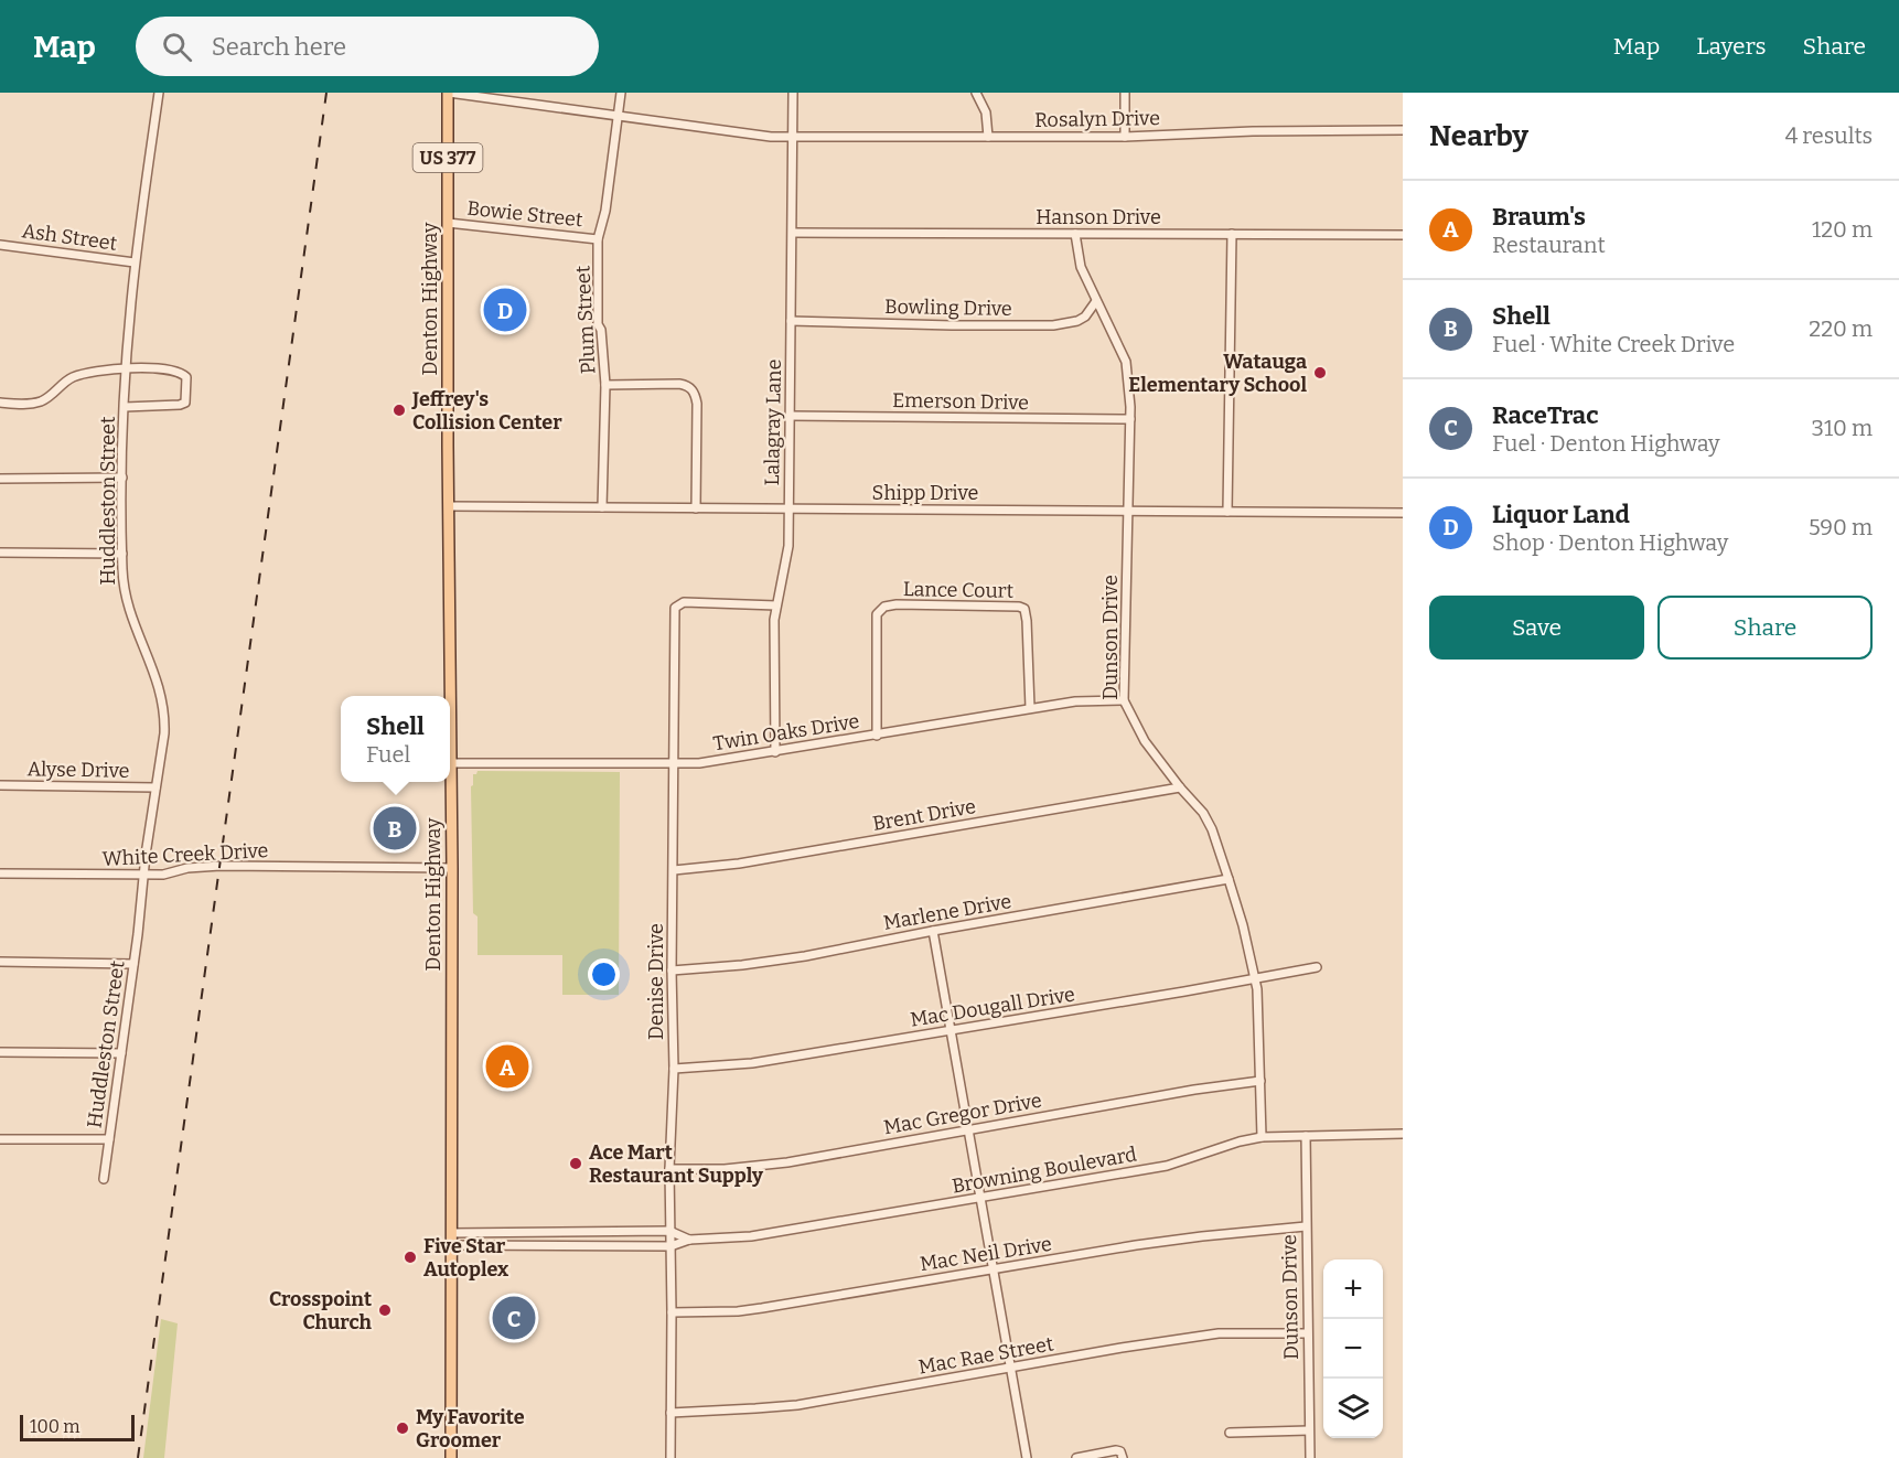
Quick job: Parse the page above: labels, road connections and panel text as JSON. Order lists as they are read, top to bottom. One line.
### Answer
{"streets":{"main road":["US 377","Denton Highway"],"street":["Rosalyn Drive","Bowie Street","Hanson Drive","Ash Street","Bowling Drive","Plum Street","Emerson Drive","Lalagray Lane","Shipp Drive","Huddleston Street","Lance Court","Dunson Drive","Twin Oaks Drive","Alyse Drive","Brent Drive","White Creek Drive","Marlene Drive","Denise Drive","Mac Dougall Drive","Mac Gregor Drive","Browning Boulevard","Mac Neil Drive","Mac Rae Street"]},"crossings":[["Rosalyn Drive","Denton Highway"],["Rosalyn Drive","Plum Street"],["Rosalyn Drive","Lalagray Lane"],["Bowie Street","Denton Highway"],["Bowie Street","Plum Street"],["Hanson Drive","Lalagray Lane"],["Hanson Drive","Dunson Drive"],["Ash Street","Huddleston Street"],["Denton Highway","Shipp Drive"],["Denton Highway","Twin Oaks Drive"],["Denton Highway","White Creek Drive"],["Denton Highway","Browning Boulevard"],["Bowling Drive","Lalagray Lane"],["Bowling Drive","Dunson Drive"],["Plum Street","Shipp Drive"],["Emerson Drive","Lalagray Lane"],["Emerson Drive","Dunson Drive"],["Lalagray Lane","Shipp Drive"],["Lalagray Lane","Twin Oaks Drive"],["Lalagray Lane","Denise Drive"],["Shipp Drive","Dunson Drive"],["Huddleston Street","Alyse Drive"],["Huddleston Street","White Creek Drive"],["Lance Court","Twin Oaks Drive"],["Dunson Drive","Twin Oaks Drive"],["Dunson Drive","Brent Drive"],["Dunson Drive","Marlene Drive"],["Dunson Drive","Mac Dougall Drive"],["Dunson Drive","Mac Gregor Drive"],["Dunson Drive","Browning Boulevard"],["Dunson Drive","Mac Neil Drive"],["Dunson Drive","Mac Rae Street"],["Twin Oaks Drive","Denise Drive"],["Brent Drive","Denise Drive"],["Marlene Drive","Denise Drive"],["Denise Drive","Mac Dougall Drive"],["Denise Drive","Mac Gregor Drive"],["Denise Drive","Browning Boulevard"],["Denise Drive","Mac Neil Drive"],["Denise Drive","Mac Rae Street"]],"places":["Watauga Elementary School","Jeffrey's Collision Center","Ace Mart Restaurant Supply","Five Star Autoplex","Crosspoint Church","My Favorite Groomer"],"scale_bar":"100 m","page":{"header":"Map","search":"Search here","nav":["Map","Layers","Share"],"heading":["Nearby","4 results"],"list":[{"mark":"A","name":"Braum's","note":"Restaurant","value":"120 m"},{"mark":"B","name":"Shell","note":"Fuel · White Creek Drive","value":"220 m"},{"mark":"C","name":"RaceTrac","note":"Fuel · Denton Highway","value":"310 m"},{"mark":"D","name":"Liquor Land","note":"Shop · Denton Highway","value":"590 m"}],"pins":["D","B","A","C"],"buttons":["Save","Share"],"popup":["Shell","Fuel"],"map_buttons":["+","−"],"scale":"100 m"}}
